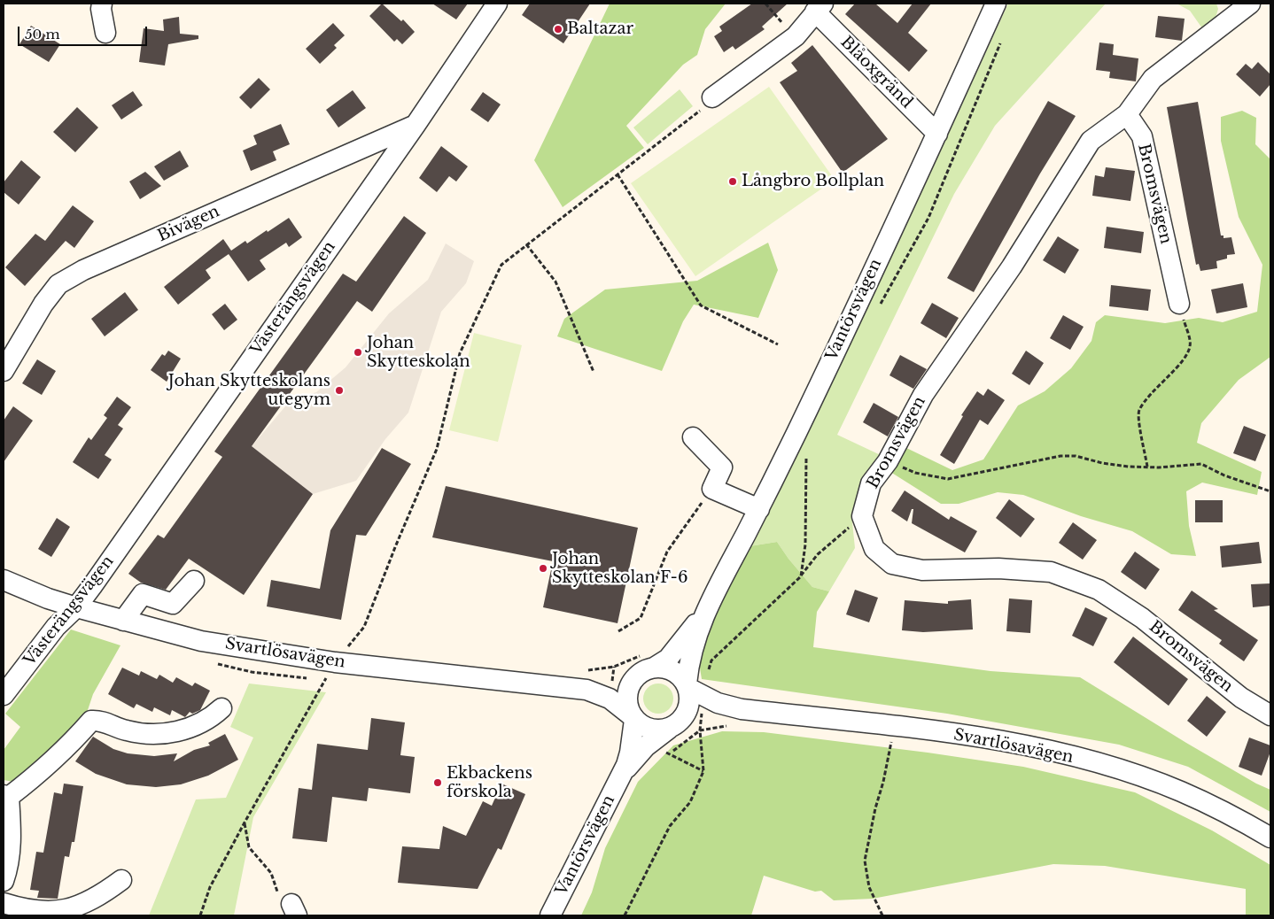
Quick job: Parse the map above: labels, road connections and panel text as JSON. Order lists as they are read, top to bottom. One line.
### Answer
{"streets":{"street":["Blåoxgränd","Bromsvägen","Bivägen","Västerängsvägen","Vantörsvägen","Svartlösavägen"]},"crossings":[["Blåoxgränd","Vantörsvägen"],["Bivägen","Västerängsvägen"],["Västerängsvägen","Svartlösavägen"],["Vantörsvägen","Svartlösavägen"]],"places":["Baltazar","Långbro Bollplan","Johan Skytteskolan","Johan Skytteskolans utegym","Johan Skytteskolan F-6","Ekbackens förskola"],"scale_bar":"50 m"}
